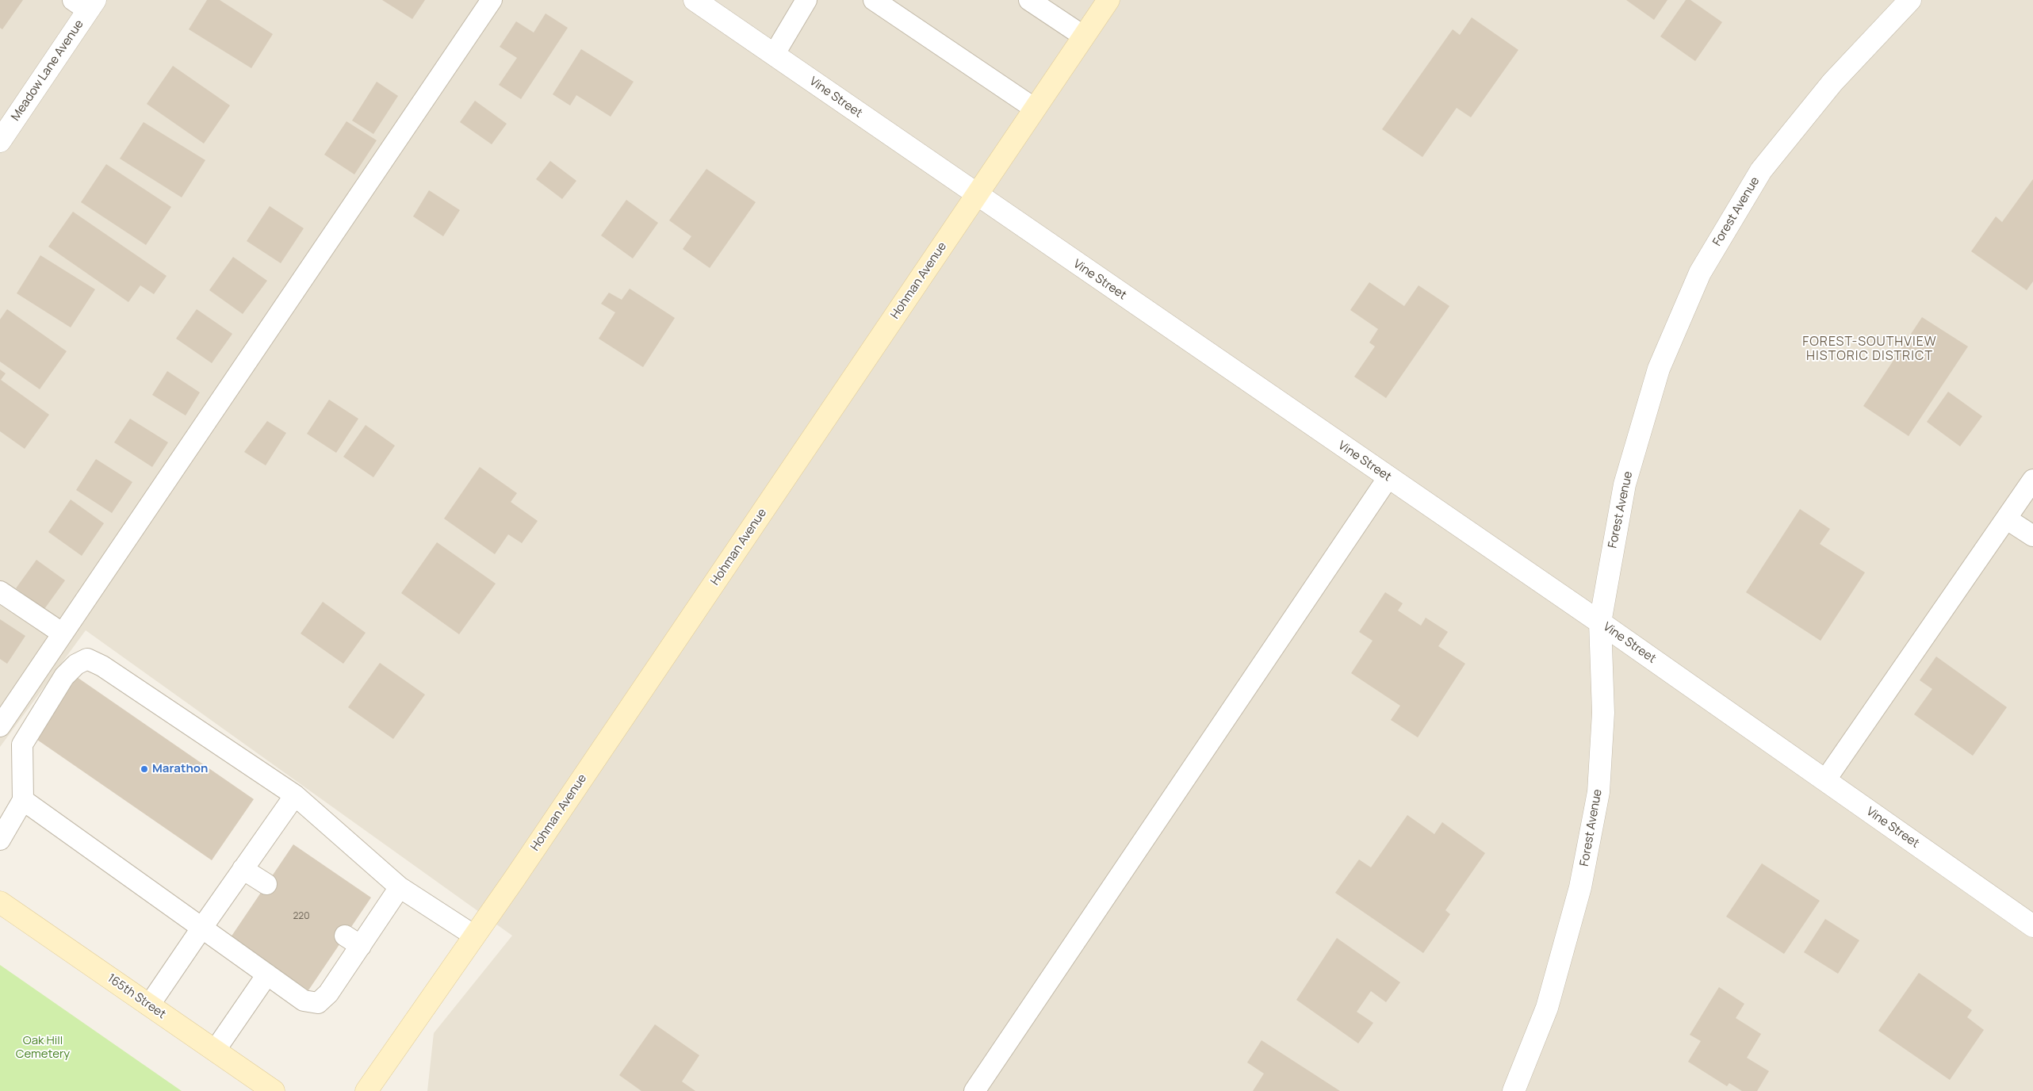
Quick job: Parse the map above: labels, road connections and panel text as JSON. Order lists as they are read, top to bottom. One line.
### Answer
{"streets":{"main road":["Hohman Avenue","165th Street"],"street":["Meadow Lane Avenue","Vine Street","Forest Avenue"]},"crossings":[["Vine Street","Forest Avenue"],["Vine Street","Hohman Avenue"]],"districts":["FOREST-SOUTHVIEW HISTORIC DISTRICT"],"parks":["Oak Hill Cemetery"],"places":["Marathon"],"house_numbers":["220"]}
